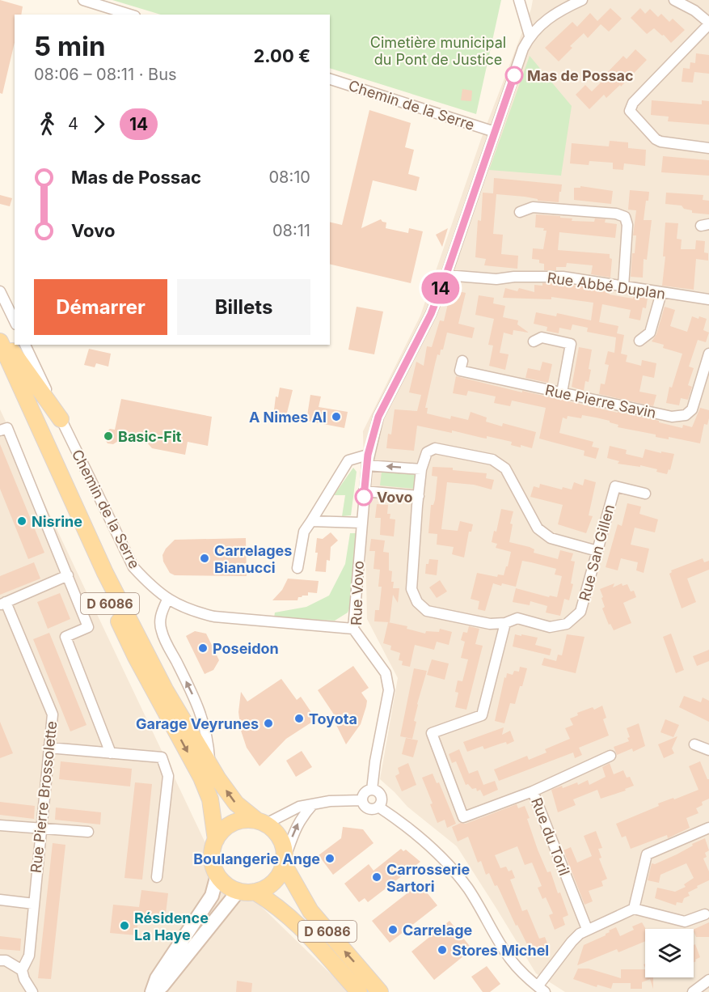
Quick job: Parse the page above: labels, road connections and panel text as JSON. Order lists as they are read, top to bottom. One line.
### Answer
{"streets":{"main road":["D 6086"],"street":["Chemin de la Serre","Rue Abbé Duplan","Rue Pierre Savin","Rue San Gillen","Rue Vovo","Rue Pierre Brossolette","Rue du Toril"]},"crossings":[["Chemin de la Serre","Rue Vovo"],["Rue Abbé Duplan","Rue Vovo"],["Rue San Gillen","Rue du Toril"]],"parks":["Cimetière municipal du Pont de Justice"],"places":["Mas de Possac","A Nimes Al","Basic-Fit","Vovo","Nisrine","Carrelages Bianucci","Poseidon","Toyota","Garage Veyrunes","Boulangerie Ange","Carrosserie Sartori","Résidence La Haye","Carrelage","Stores Michel"],"lines":["bus line 14"],"page":{"on_map":"14","heading":["5 min","08:06 – 08:11 · Bus","2.00 €"],"legs":["4","14"],"list":[{"name":"Mas de Possac","value":"08:10"},{"name":"Vovo","value":"08:11"}],"buttons":["Démarrer","Billets"]}}
